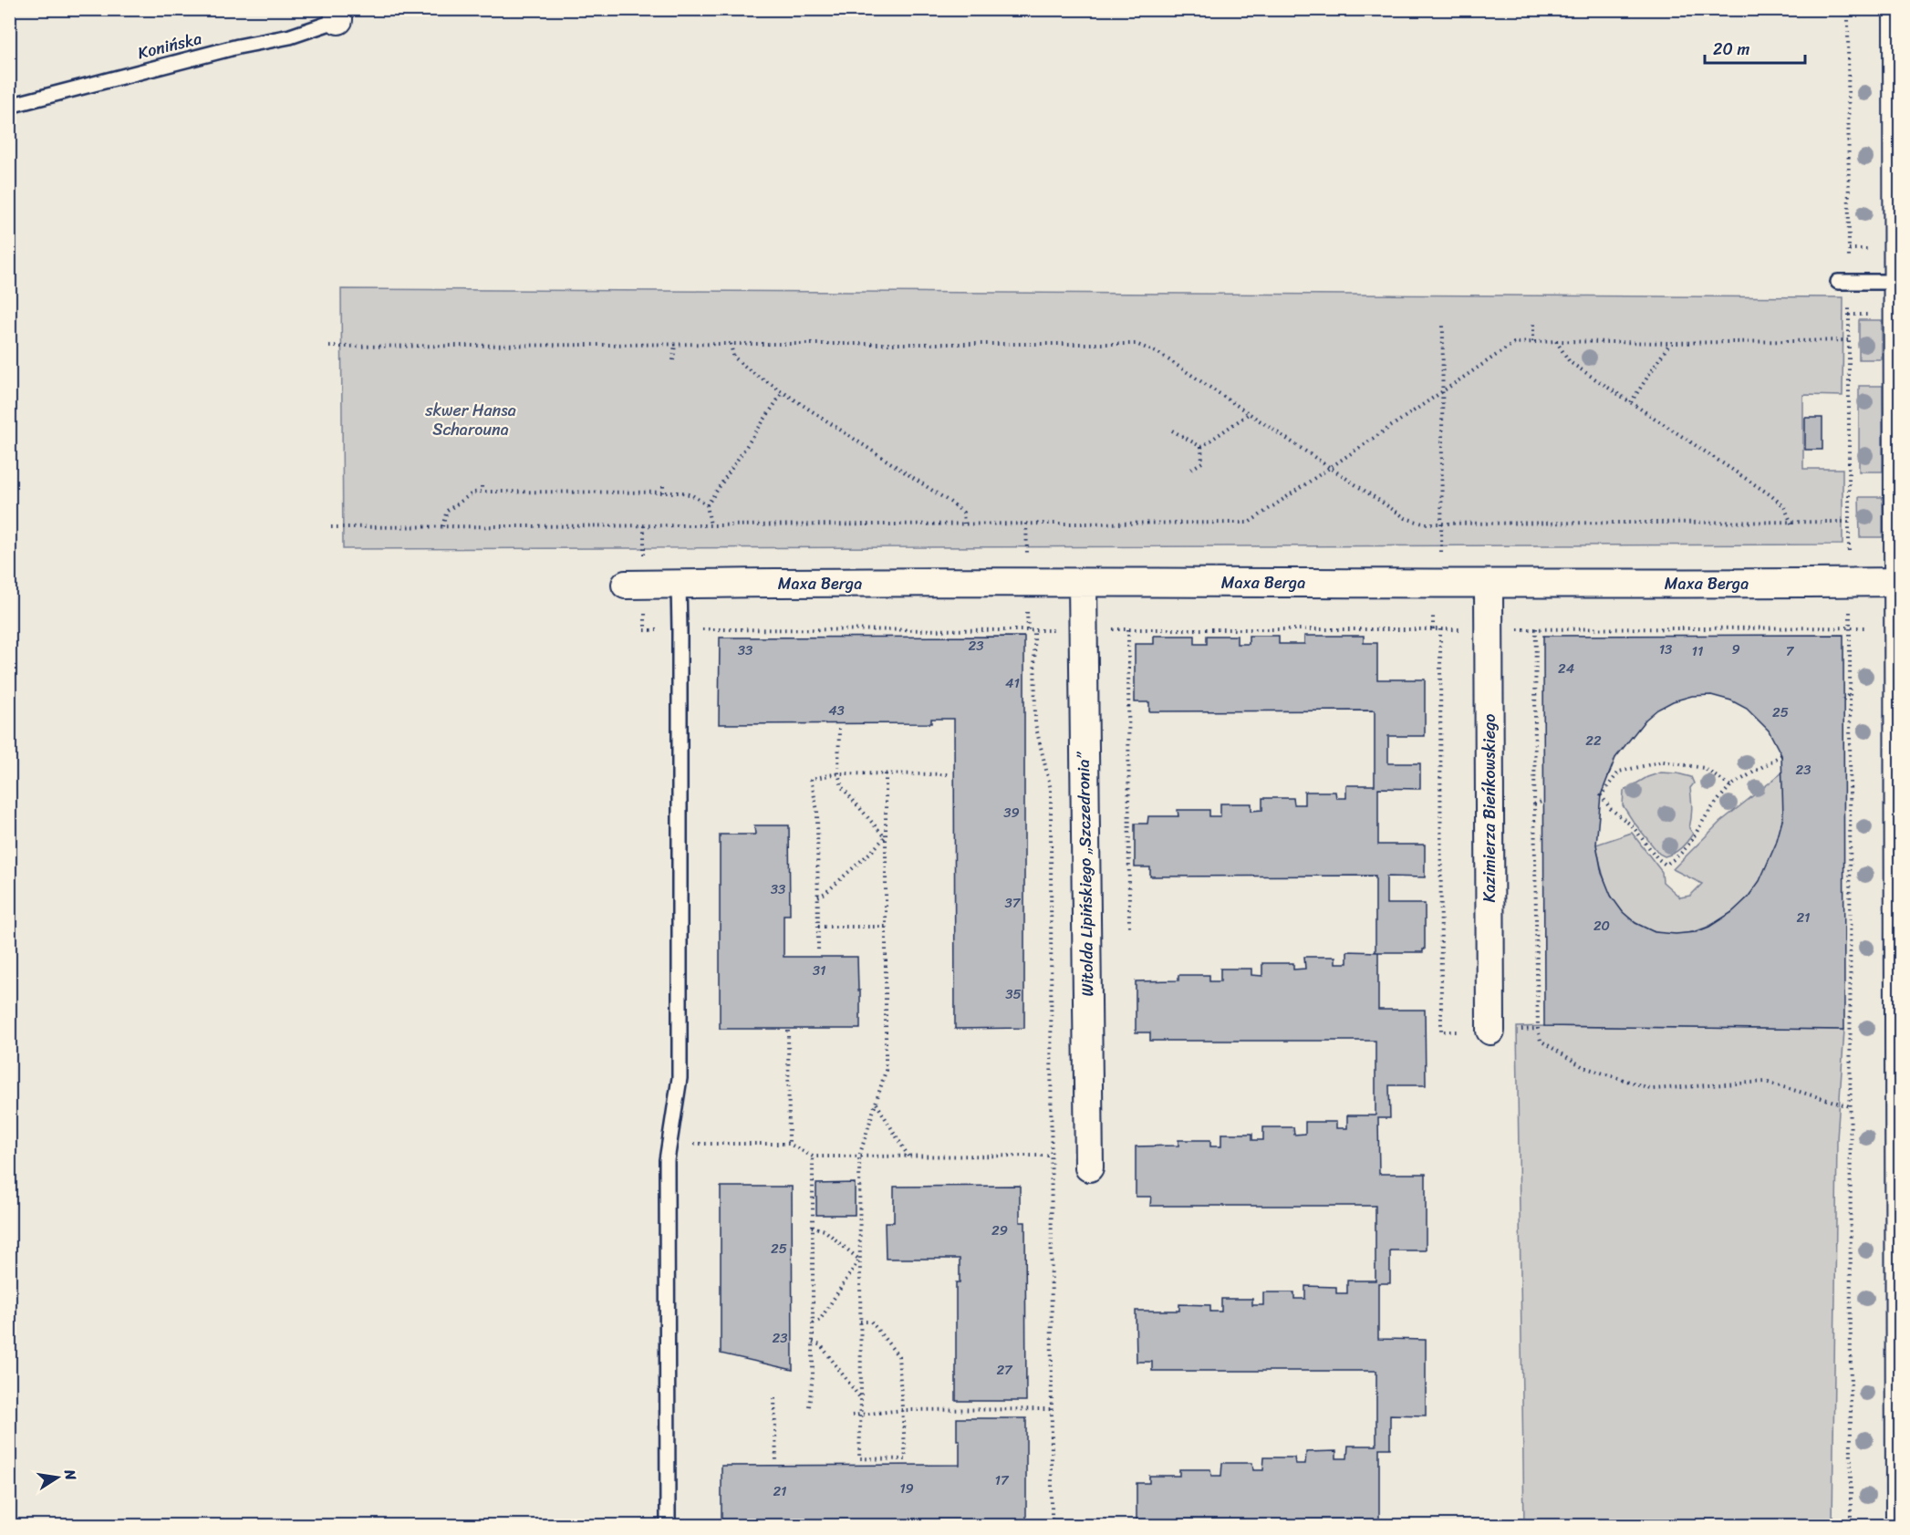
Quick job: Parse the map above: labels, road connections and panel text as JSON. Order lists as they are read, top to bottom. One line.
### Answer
{"streets":{"street":["Maxa Berga","Kazimierza Bieńkowskiego","Witolda Lipińskiego „Szczedronia”"],"lane":["Konińska"]},"crossings":[["Maxa Berga","Kazimierza Bieńkowskiego"],["Maxa Berga","Witolda Lipińskiego „Szczedronia”"]],"parks":["skwer Hansa Scharouna"],"house_numbers":["23","13","9","33","11","7","24","41","43","25","22","23","39","33","37","21","20","31","35","29","25","23","27","17","19","21"],"scale_bar":"20 m","north":"right"}
